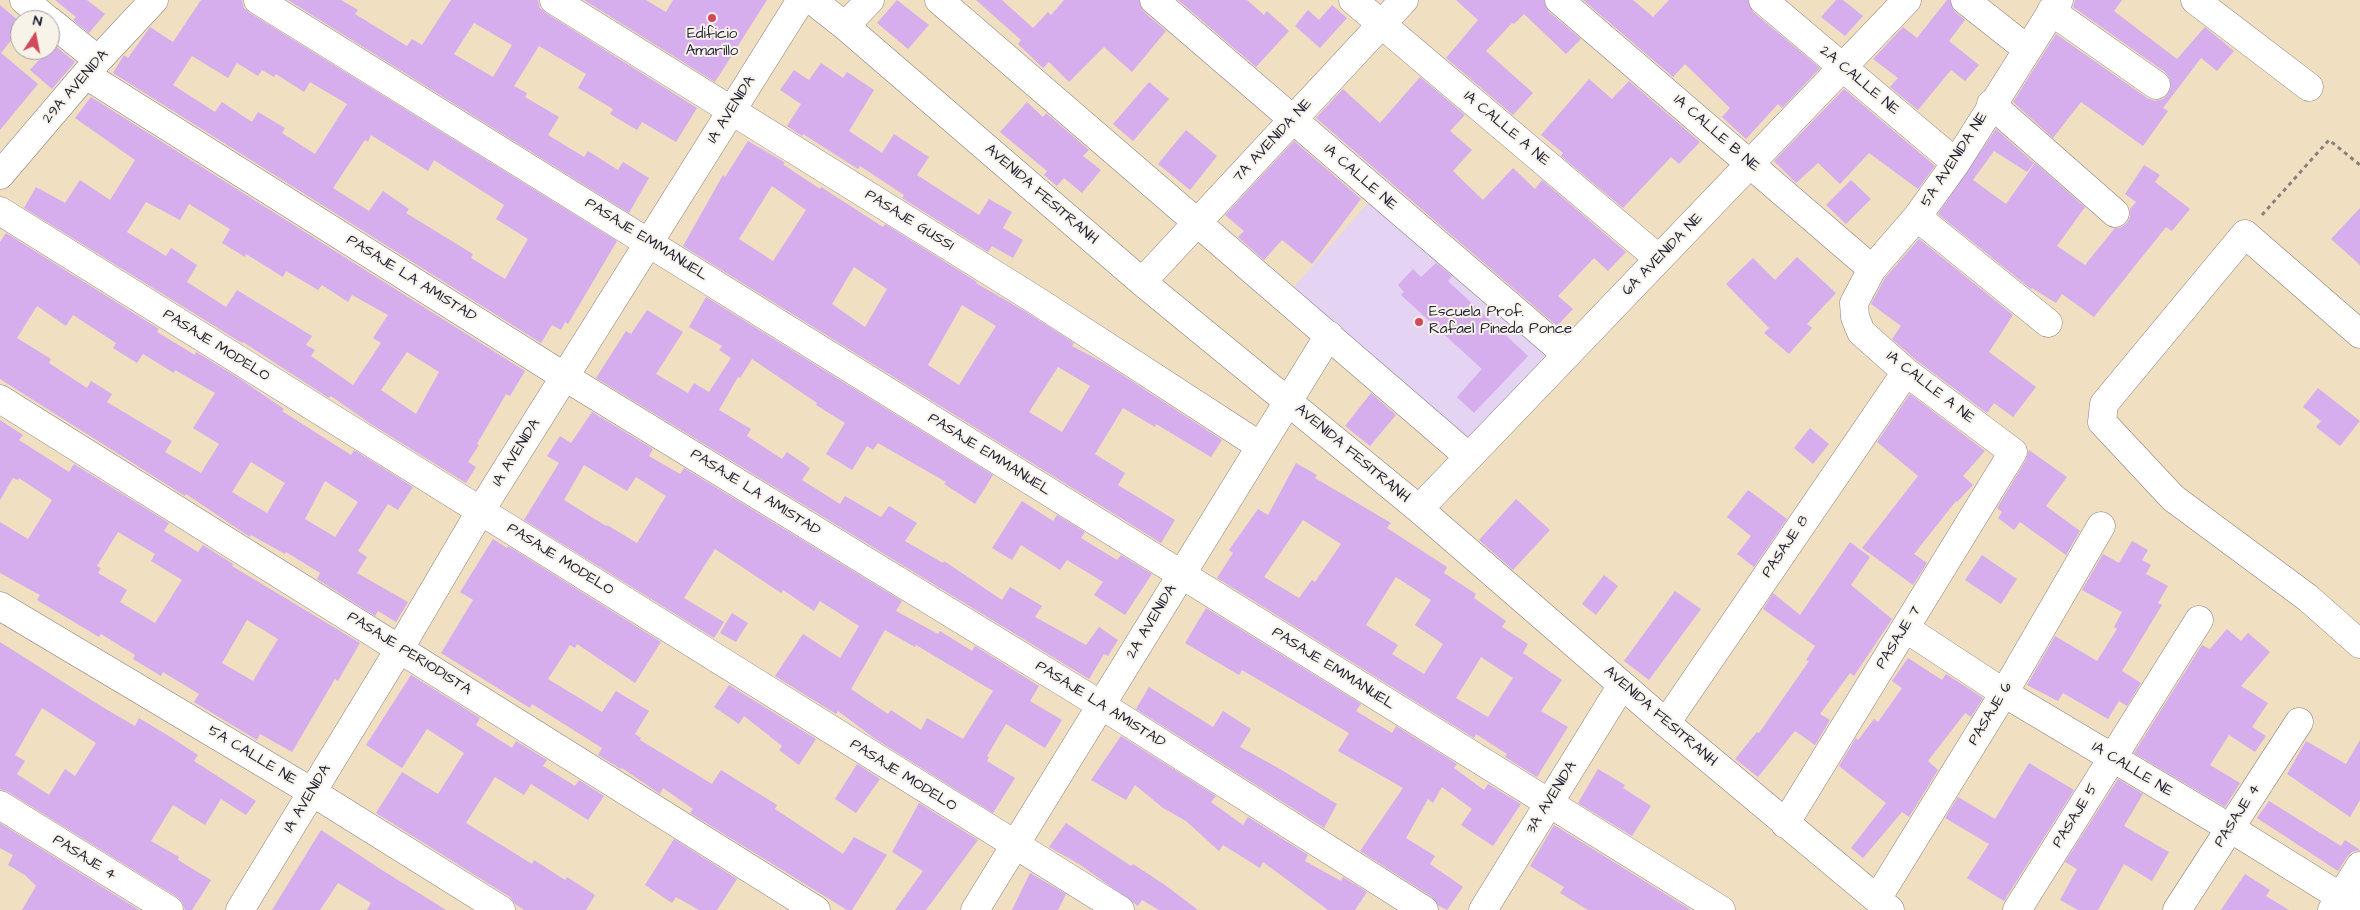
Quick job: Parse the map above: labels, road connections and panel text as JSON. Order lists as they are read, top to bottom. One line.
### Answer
{"streets":{"street":["2A CALLE NE","29A AVENIDA","1A AVENIDA","1A CALLE A NE","1A CALLE B NE","7A AVENIDA NE","5A AVENIDA NE","1A CALLE NE","AVENIDA FESITRANH","PASAJE GUSSI","PASAJE EMMANUEL","6A AVENIDA NE","PASAJE LA AMISTAD","PASAJE MODELO","PASAJE 8","2A AVENIDA","PASAJE 7","PASAJE PERIODISTA","PASAJE 6","5A CALLE NE","3A AVENIDA","PASAJE 5","PASAJE 4"]},"crossings":[["2A CALLE NE","5A AVENIDA NE"],["2A CALLE NE","6A AVENIDA NE"],["29A AVENIDA","PASAJE LA AMISTAD"],["1A AVENIDA","PASAJE GUSSI"],["1A AVENIDA","PASAJE EMMANUEL"],["1A AVENIDA","PASAJE LA AMISTAD"],["1A AVENIDA","PASAJE MODELO"],["1A AVENIDA","PASAJE PERIODISTA"],["1A AVENIDA","5A CALLE NE"],["1A CALLE A NE","7A AVENIDA NE"],["1A CALLE A NE","5A AVENIDA NE"],["1A CALLE A NE","6A AVENIDA NE"],["1A CALLE A NE","PASAJE 8"],["1A CALLE A NE","PASAJE 7"],["1A CALLE B NE","5A AVENIDA NE"],["1A CALLE B NE","6A AVENIDA NE"],["7A AVENIDA NE","1A CALLE NE"],["7A AVENIDA NE","AVENIDA FESITRANH"],["1A CALLE NE","6A AVENIDA NE"],["1A CALLE NE","PASAJE 7"],["1A CALLE NE","PASAJE 6"],["1A CALLE NE","PASAJE 5"],["1A CALLE NE","PASAJE 4"],["AVENIDA FESITRANH","6A AVENIDA NE"],["AVENIDA FESITRANH","PASAJE 8"],["AVENIDA FESITRANH","2A AVENIDA"],["AVENIDA FESITRANH","PASAJE 7"],["AVENIDA FESITRANH","PASAJE 6"],["AVENIDA FESITRANH","3A AVENIDA"],["PASAJE GUSSI","2A AVENIDA"],["PASAJE EMMANUEL","2A AVENIDA"],["PASAJE EMMANUEL","3A AVENIDA"],["PASAJE LA AMISTAD","2A AVENIDA"],["PASAJE MODELO","2A AVENIDA"]],"places":["Edificio Amarillo","Escuela Prof. Rafael Pineda Ponce"],"north":"top"}
